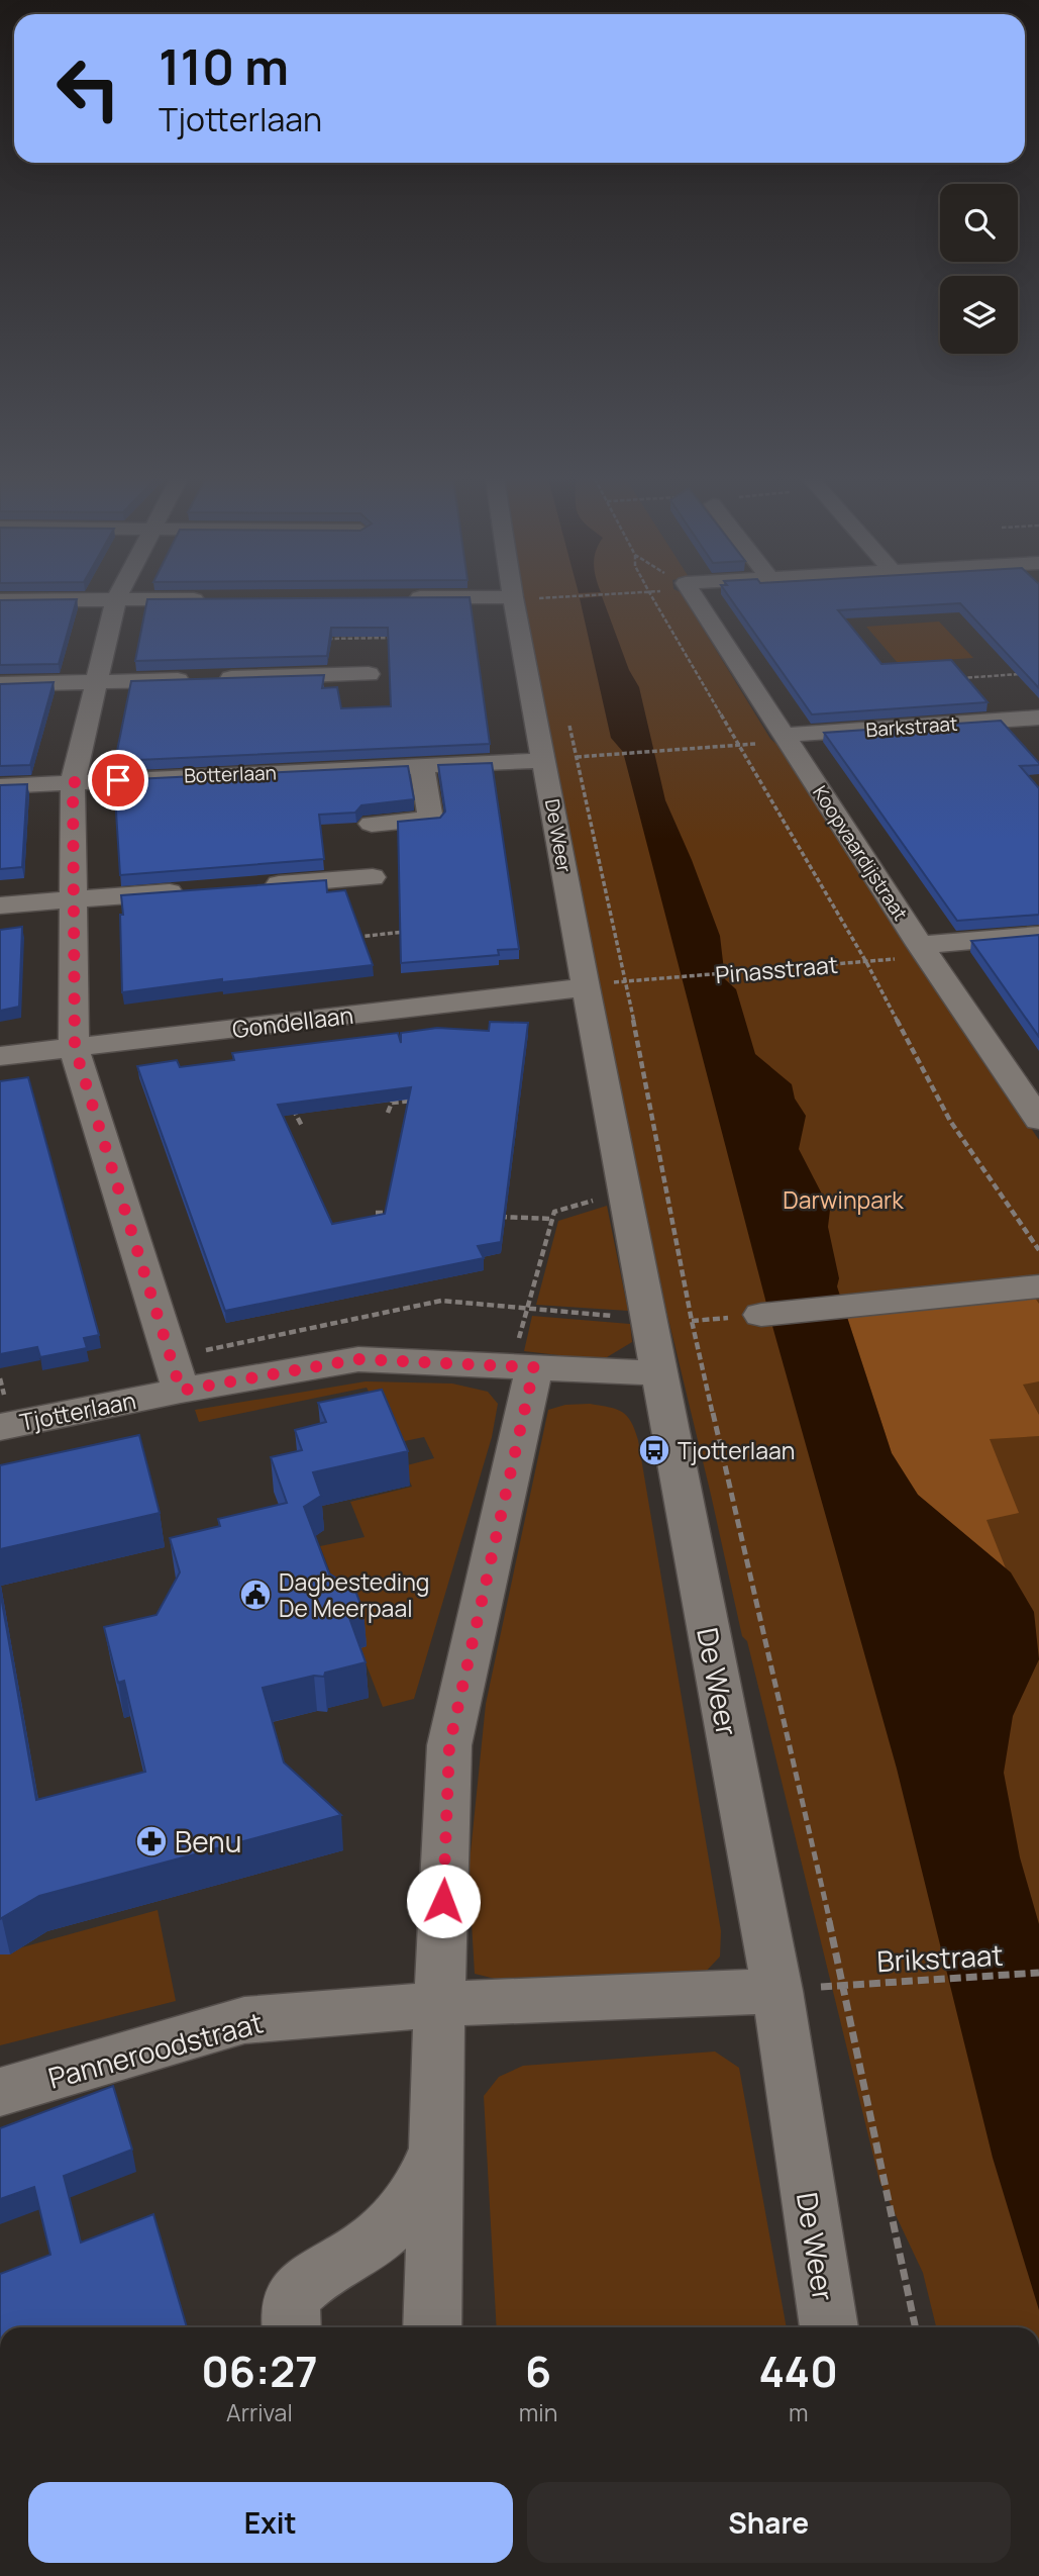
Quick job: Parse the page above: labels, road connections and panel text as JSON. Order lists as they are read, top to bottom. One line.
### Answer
{"streets":{"street":["Barkstraat","Botterlaan","De Weer","Koopvaardijstraat","Gondellaan","Tjotterlaan","Panneroodstraat"],"path":["Pinasstraat","Brikstraat"]},"crossings":[["Barkstraat","Koopvaardijstraat"],["Botterlaan","De Weer"],["De Weer","Gondellaan"],["Koopvaardijstraat","Pinasstraat"]],"parks":["Darwinpark"],"places":{"bus stop":["Tjotterlaan"],"public building":["Dagbesteding De Meerpaal"],"pharmacy":["Benu"]},"page":{"turn":["110 m","Tjotterlaan"],"eta":["06:27","Arrival","6","min","440","m"],"buttons":["Exit","Share"]}}
